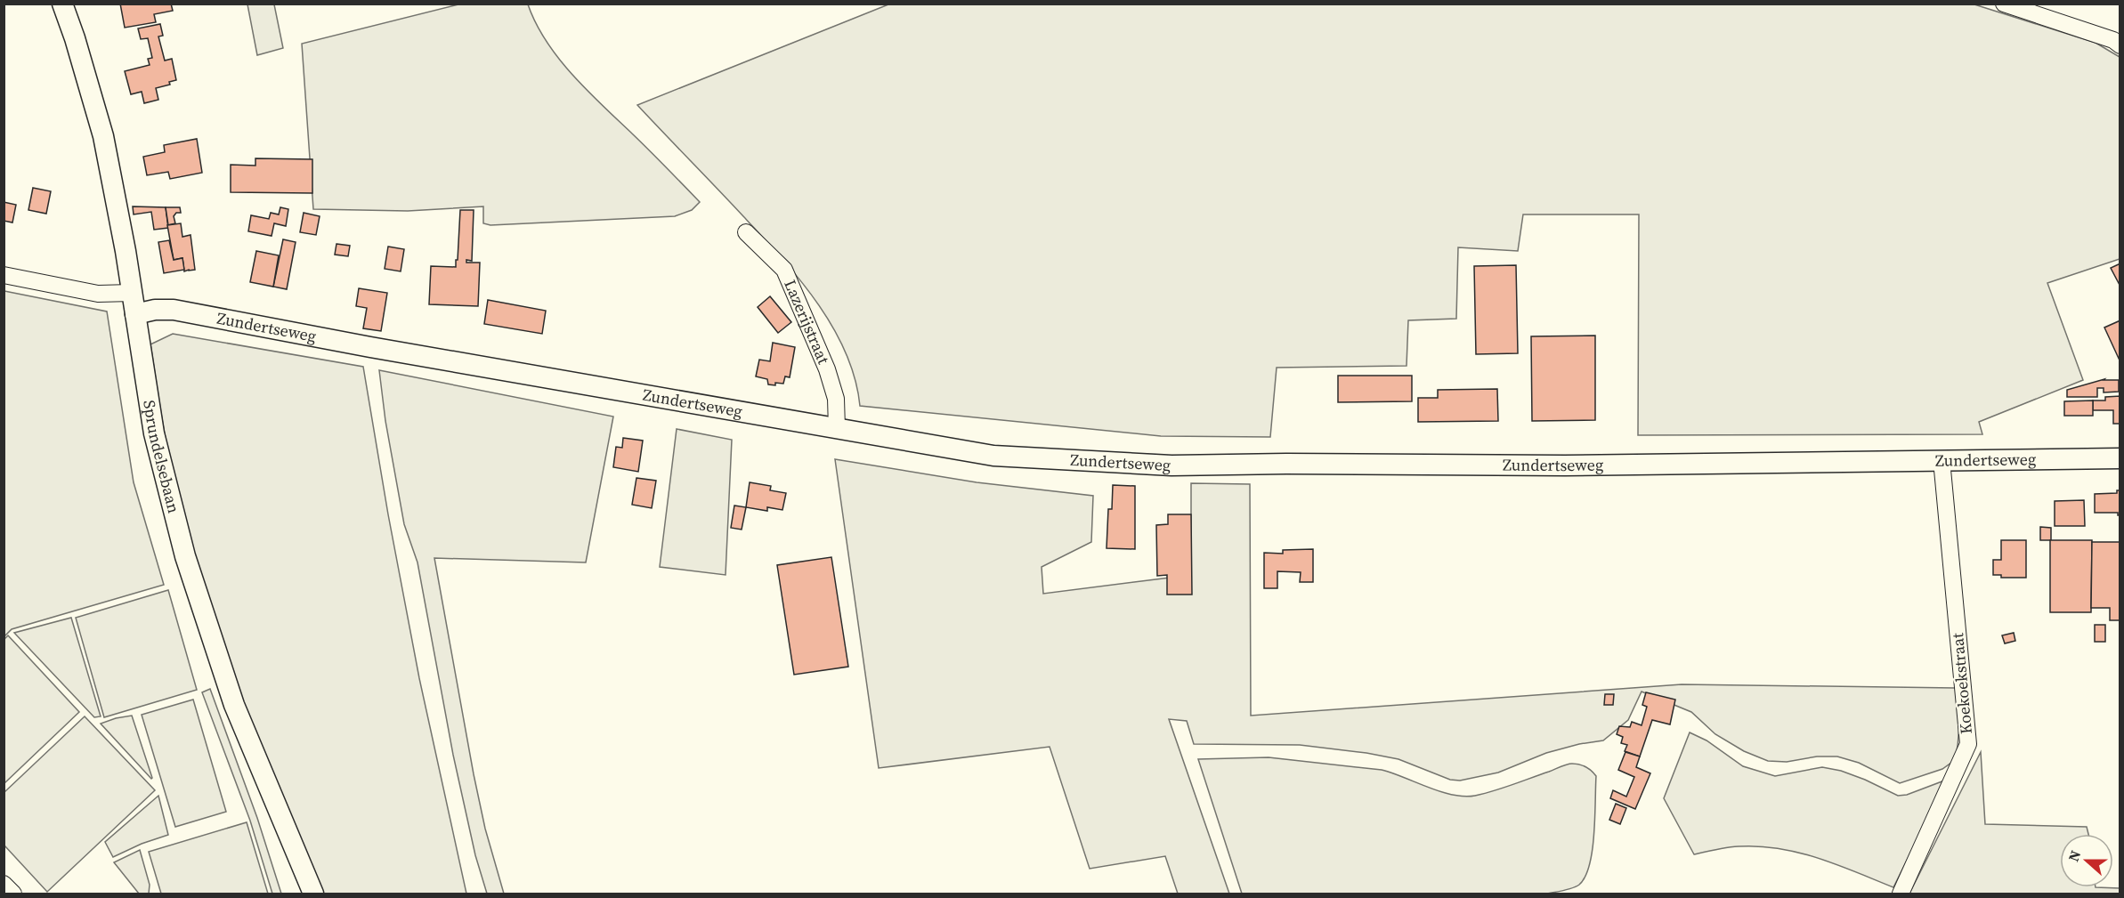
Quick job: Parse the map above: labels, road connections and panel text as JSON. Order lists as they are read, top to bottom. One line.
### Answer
{"streets":{"street":["Lazerijstraat","Zundertseweg","Sprundelsebaan","Koekoekstraat"]},"crossings":[["Lazerijstraat","Zundertseweg"],["Zundertseweg","Sprundelsebaan"],["Zundertseweg","Koekoekstraat"]],"north":"left"}
